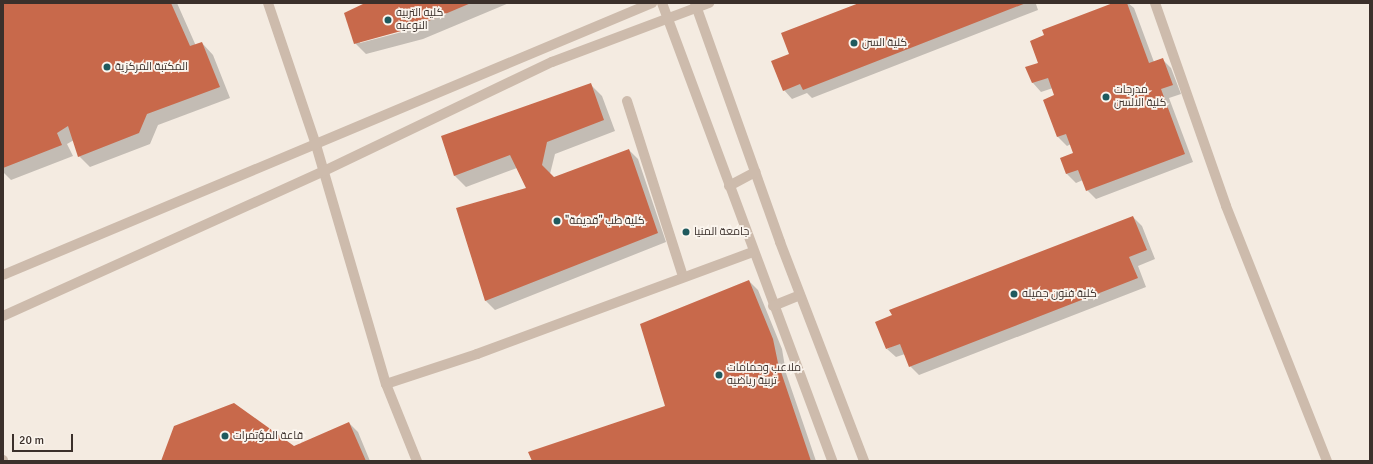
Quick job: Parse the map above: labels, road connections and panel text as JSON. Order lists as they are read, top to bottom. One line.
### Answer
{"places":["كليه التربيه النوعيه","كلية السن","المكتبة المركزية","مدرجات كلية الالسن","\"كلية طب \"قديمة","جامعة المنيا","كلية فنون جميله","ملاعب وحمامات تربية رياضيه","قاعة المؤتمرات"],"scale_bar":"20 m"}
